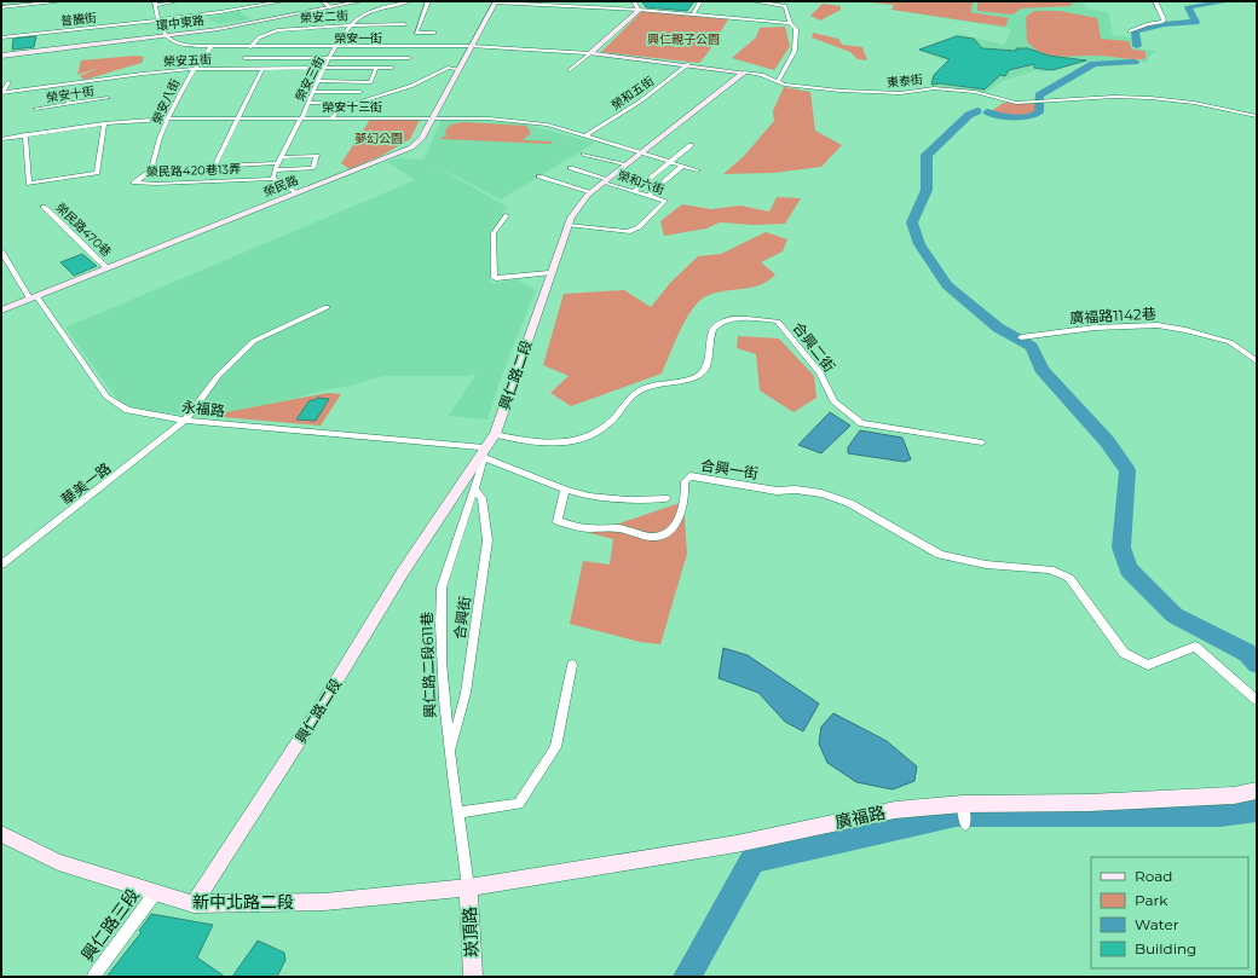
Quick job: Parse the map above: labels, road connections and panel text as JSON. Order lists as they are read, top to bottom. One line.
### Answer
{"streets":{"street":["榮安二街","普騰街","環中東路","榮安一街","榮安五街","榮安三街","東泰街","榮和五街","榮安十街","榮安八街","榮安十三街","榮民路420巷13弄","榮和六街","榮民路","榮民路470巷","廣福路1142巷","合興二街","興仁路二段","永福路","合興一街","華美一路","合興街","興仁路二段611巷","廣福路","新中北路二段","興仁路三段","崁頂路"]},"crossings":[["榮安二街","榮安一街"],["榮安二街","榮安三街"],["環中東路","榮安一街"],["榮安一街","榮安三街"],["榮安一街","榮安八街"],["榮安一街","榮民路"],["榮安五街","榮安三街"],["榮安五街","榮安八街"],["榮安三街","榮安十三街"],["榮安三街","榮民路420巷13弄"],["東泰街","興仁路二段"],["榮和五街","榮安十三街"],["榮安八街","榮安十三街"],["榮安八街","榮民路420巷13弄"],["榮安十三街","榮民路"],["榮安十三街","興仁路二段"],["榮和六街","興仁路二段"],["榮民路","榮民路470巷"],["榮民路","永福路"],["合興二街","興仁路二段"],["興仁路二段","永福路"],["興仁路二段","興仁路二段611巷"],["興仁路二段","新中北路二段"],["永福路","華美一路"],["永福路","興仁路二段611巷"],["合興街","興仁路二段611巷"],["興仁路二段611巷","廣福路"],["興仁路二段611巷","新中北路二段"],["興仁路二段611巷","崁頂路"],["廣福路","新中北路二段"],["廣福路","崁頂路"],["新中北路二段","興仁路三段"],["新中北路二段","崁頂路"]],"parks":["興仁親子公園","夢幻公園"],"legend":["Road","Park","Water","Building"]}
